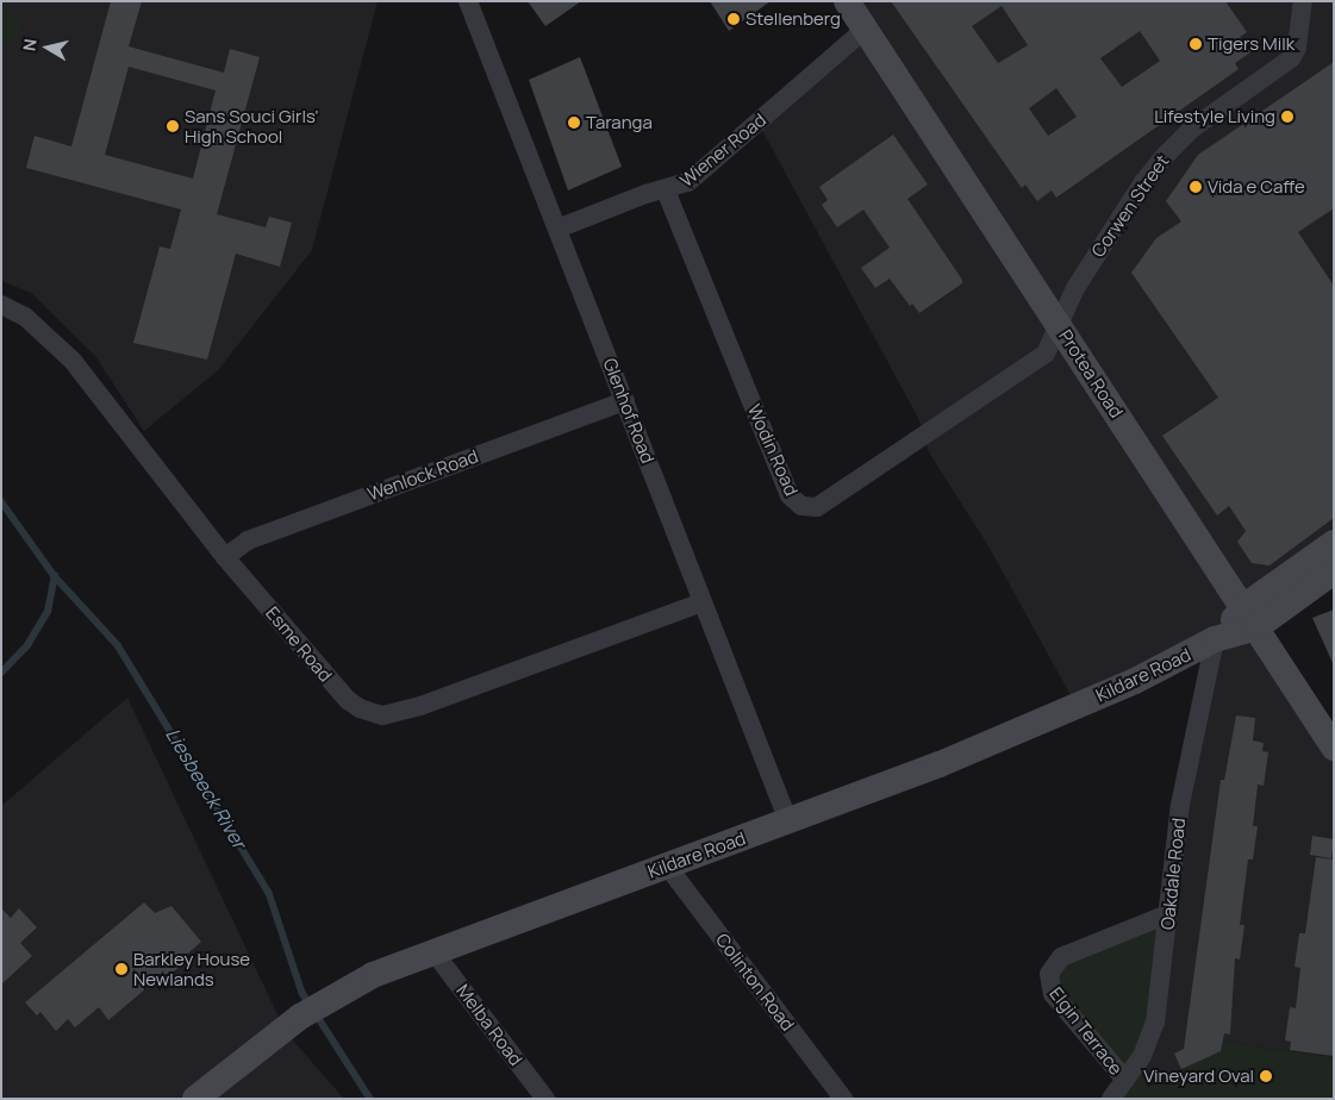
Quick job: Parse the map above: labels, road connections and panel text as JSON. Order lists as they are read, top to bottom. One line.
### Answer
{"streets":{"street":["Wiener Road","Corwen Street","Protea Road","Glenhof Road","Wodin Road","Wenlock Road","Esme Road","Kildare Road","Oakdale Road","Colinton Road","Melba Road","Elgin Terrace"]},"crossings":[["Wiener Road","Protea Road"],["Wiener Road","Glenhof Road"],["Wiener Road","Wodin Road"],["Corwen Street","Protea Road"],["Corwen Street","Wodin Road"],["Protea Road","Wodin Road"],["Glenhof Road","Wenlock Road"],["Glenhof Road","Esme Road"],["Glenhof Road","Kildare Road"],["Wenlock Road","Esme Road"],["Kildare Road","Oakdale Road"],["Kildare Road","Colinton Road"],["Kildare Road","Melba Road"],["Oakdale Road","Elgin Terrace"]],"water":["Liesbeeck River"],"places":["Stellenberg","Tigers Milk","Lifestyle Living","Taranga","Sans Souci Girls' High School","Vida e Caffe","Barkley House Newlands","Vineyard Oval"],"north":"left"}
